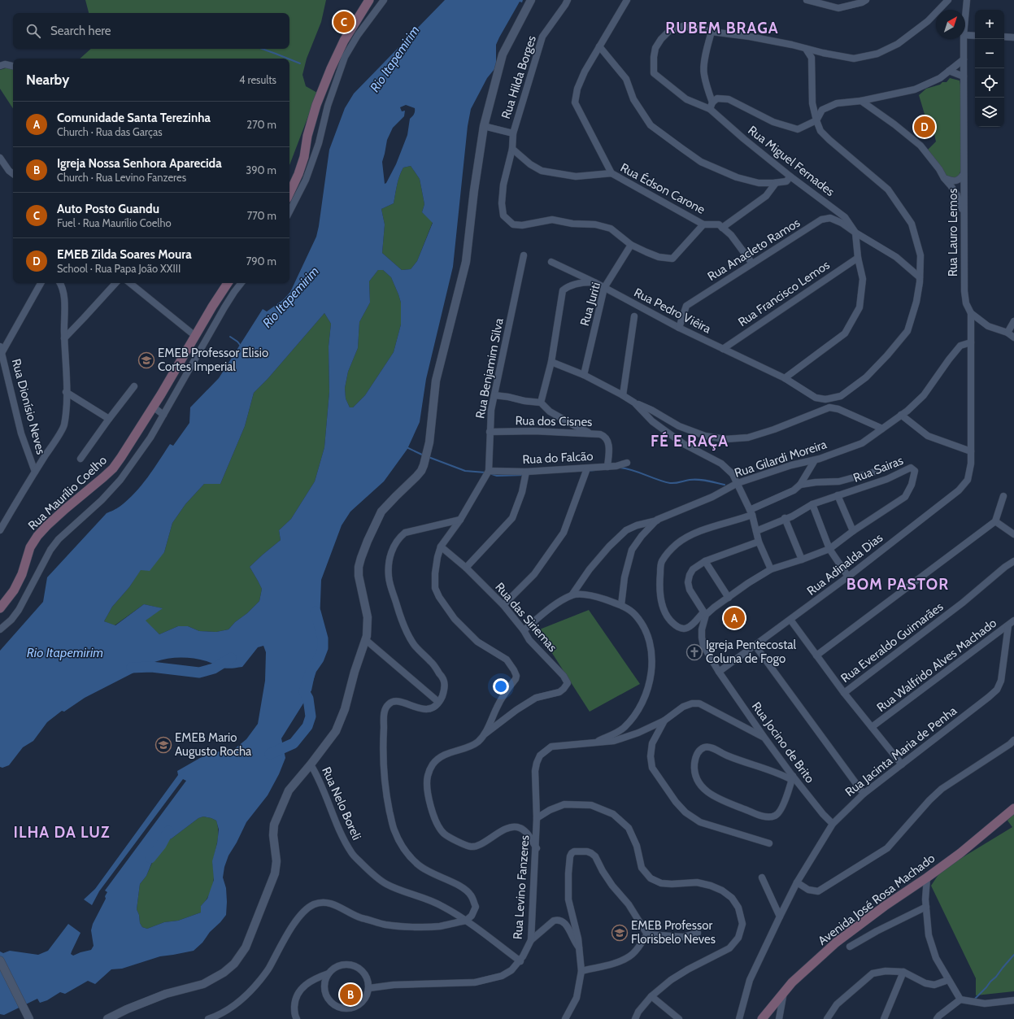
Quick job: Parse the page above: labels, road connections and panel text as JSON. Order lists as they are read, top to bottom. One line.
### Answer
{"streets":{"main road":["Rua Maurílio Coelho","Avenida José Rosa Machado"],"street":["Rua Hilda Borges","Rua Miguel Fernades","Rua Édson Carone","Rua Lauro Lemos","Rua Anacleto Ramos","Rua Francisco Lemos","Rua Juriti","Rua Pedro Viêira","Rua Benjamim Silva","Rua Dionísio Neves","Rua dos Cisnes","Rua do Falcão","Rua Gilardi Moreira","Rua Sairas","Rua Adinalda Dias","Rua das Siriemas","Rua Everaldo Guimarães","Rua Walfrido Alves Machado","Rua Jocino de Brito","Rua Jacinta Maria de Penha","Rua Nelo Boreli","Rua Levino Fanzeres"]},"crossings":[["Rua Hilda Borges","Rua Édson Carone"],["Rua Hilda Borges","Rua Juriti"],["Rua Miguel Fernades","Rua Anacleto Ramos"],["Rua Lauro Lemos","Rua Gilardi Moreira"],["Rua Lauro Lemos","Rua Adinalda Dias"],["Rua Anacleto Ramos","Rua Pedro Viêira"],["Rua Francisco Lemos","Rua Pedro Viêira"],["Rua Juriti","Rua Pedro Viêira"],["Rua Benjamim Silva","Rua dos Cisnes"],["Rua Benjamim Silva","Rua do Falcão"],["Rua Benjamim Silva","Rua das Siriemas"],["Rua dos Cisnes","Rua do Falcão"],["Rua Sairas","Rua Jocino de Brito"],["Rua Adinalda Dias","Rua Jocino de Brito"],["Rua Walfrido Alves Machado","Rua Jacinta Maria de Penha"],["Rua Jocino de Brito","Rua Jacinta Maria de Penha"],["Rua Nelo Boreli","Rua Levino Fanzeres"]],"districts":["RUBEM BRAGA","FÉ E RAÇA","BOM PASTOR","ILHA DA LUZ"],"water":["Rio Itapemirim"],"places":{"school or university":["EMEB Professor Elisio Cortes Imperial","EMEB Mario Augusto Rocha","EMEB Professor Florisbelo Neves"],"church":["Igreja Pentecostal Coluna de Fogo"]},"north":"top right","page":{"map_buttons":["+","−"],"pins":["C","D","A","B"],"search":"Search here","heading":["Nearby","4 results"],"list":[{"mark":"A","name":"Comunidade Santa Terezinha","note":"Church · Rua das Garças","value":"270 m"},{"mark":"B","name":"Igreja Nossa Senhora Aparecida","note":"Church · Rua Levino Fanzeres","value":"390 m"},{"mark":"C","name":"Auto Posto Guandu","note":"Fuel · Rua Maurílio Coelho","value":"770 m"},{"mark":"D","name":"EMEB Zilda Soares Moura","note":"School · Rua Papa João XXIII","value":"790 m"}]}}
